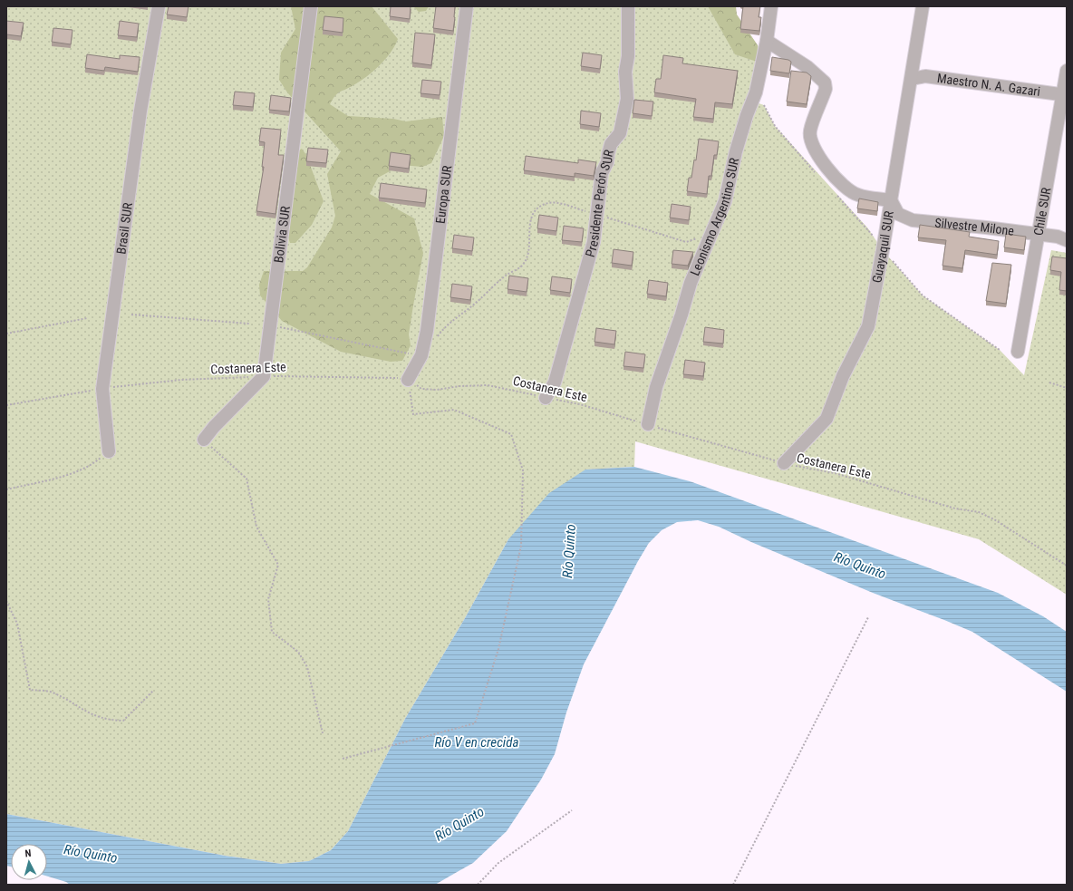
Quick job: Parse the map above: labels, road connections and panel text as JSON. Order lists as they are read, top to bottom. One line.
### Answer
{"streets":{"street":["Maestro N. A. Gazari","Europa SUR","Presidente Perón SUR","Chile SUR","Leonismo Argentino SUR","Silvestre Milone","Brasil SUR","Bolivia SUR","Guayaquil SUR"],"path":["Costanera Este"]},"crossings":[["Maestro N. A. Gazari","Chile SUR"],["Maestro N. A. Gazari","Guayaquil SUR"],["Europa SUR","Costanera Este"],["Presidente Perón SUR","Costanera Este"],["Chile SUR","Silvestre Milone"],["Leonismo Argentino SUR","Costanera Este"],["Silvestre Milone","Guayaquil SUR"],["Brasil SUR","Costanera Este"],["Bolivia SUR","Costanera Este"],["Guayaquil SUR","Costanera Este"]],"water":["Río Quinto","Río V en crecida"],"north":"top"}
